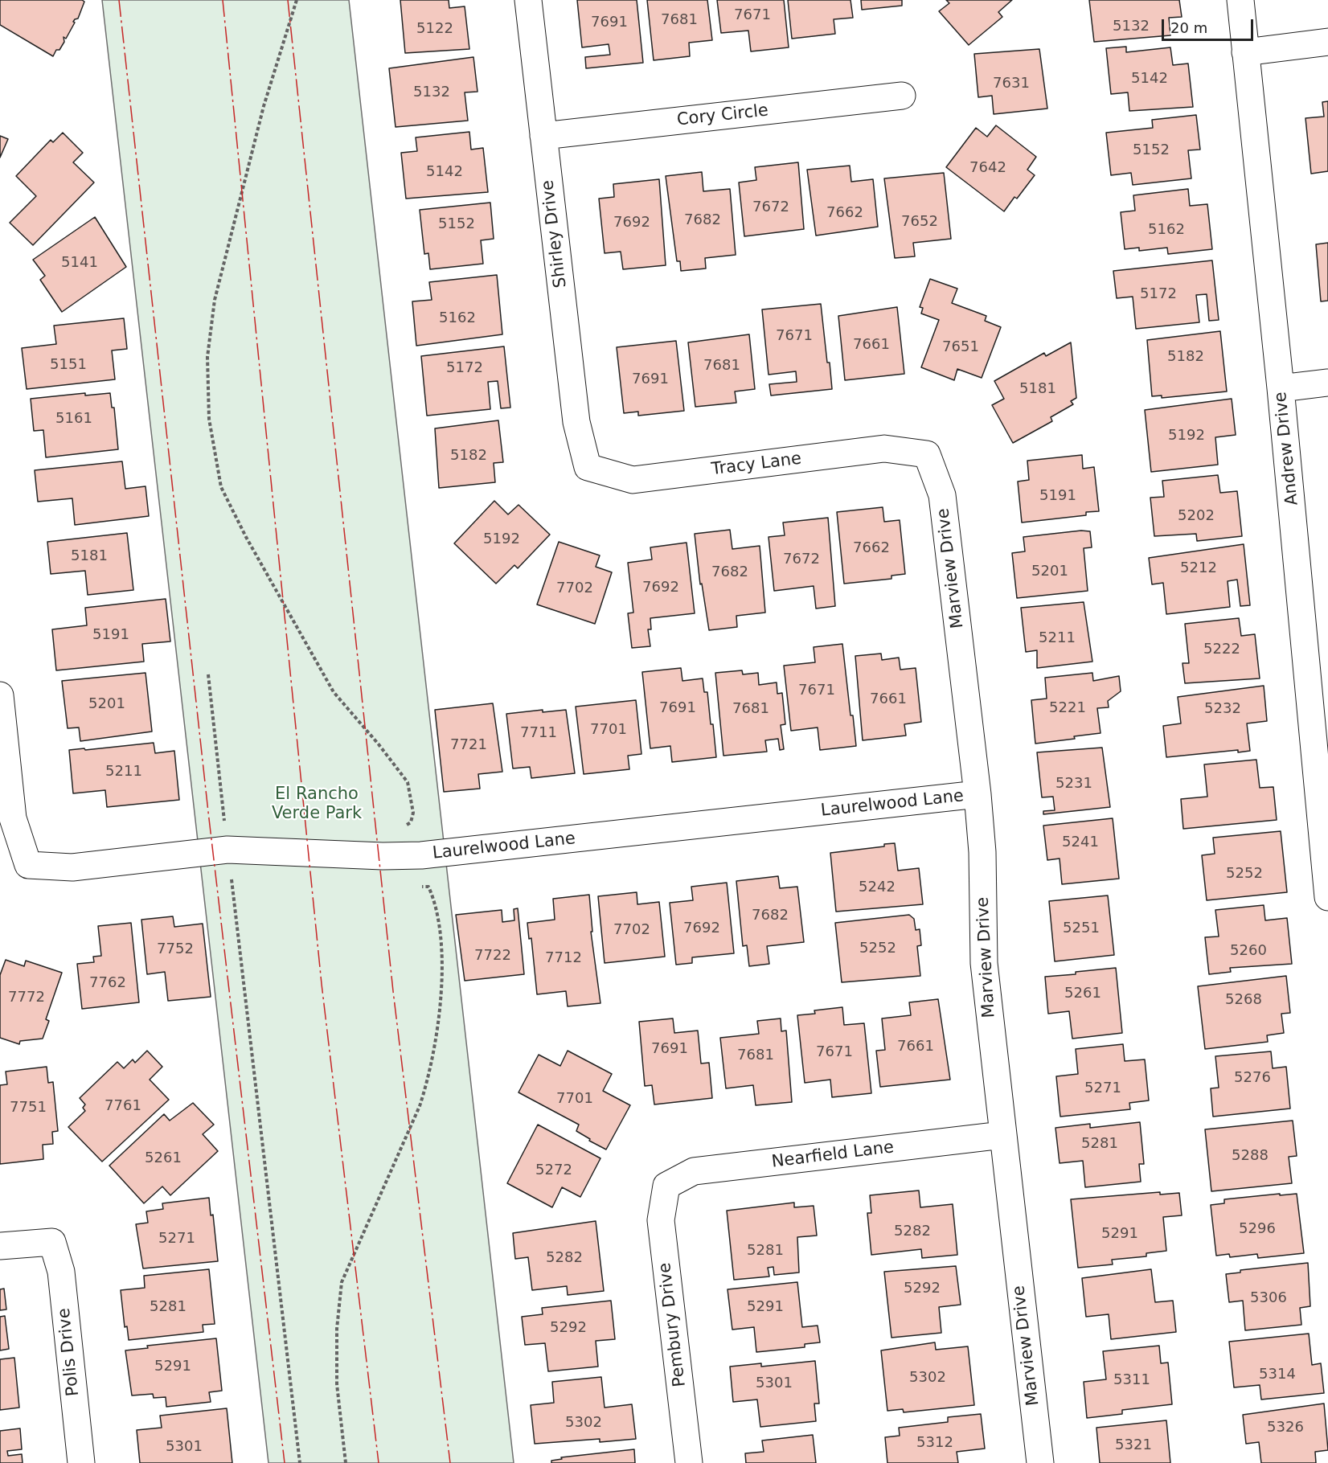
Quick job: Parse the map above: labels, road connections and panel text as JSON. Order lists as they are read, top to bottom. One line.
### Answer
{"streets":{"street":["Cory Circle","Shirley Drive","Andrew Drive","Tracy Lane","Marview Drive","Laurelwood Lane","Nearfield Lane","Pembury Drive","Polis Drive"]},"crossings":[["Cory Circle","Shirley Drive"],["Shirley Drive","Tracy Lane"],["Tracy Lane","Marview Drive"],["Marview Drive","Laurelwood Lane"],["Marview Drive","Nearfield Lane"],["Nearfield Lane","Pembury Drive"]],"parks":["El Rancho Verde Park"],"house_numbers":["7671","7681","7691","5132","5122","5142","7631","5132","5152","7642","5142","7672","7662","7682","7652","7692","5152","5162","5141","5172","5162","7671","7661","7651","5182","5151","7681","5172","7691","5181","5161","5192","5182","5191","5202","5192","7662","5181","7672","5212","5201","7682","7692","7702","5191","5211","5222","7671","7661","5201","7691","5221","7681","5232","7701","7711","7721","5211","5231","5241","5252","5242","7682","7692","5251","7702","5252","7752","5260","7722","7712","7762","5261","7772","5268","7661","7691","7671","7681","5276","5271","7701","7761","7751","5281","5288","5261","5272","5296","5282","5291","5271","5281","5282","5292","5306","5281","5291","5292","5291","5314","5302","5311","5301","5302","5326","5312","5321","5301"],"scale_bar":"20 m"}
